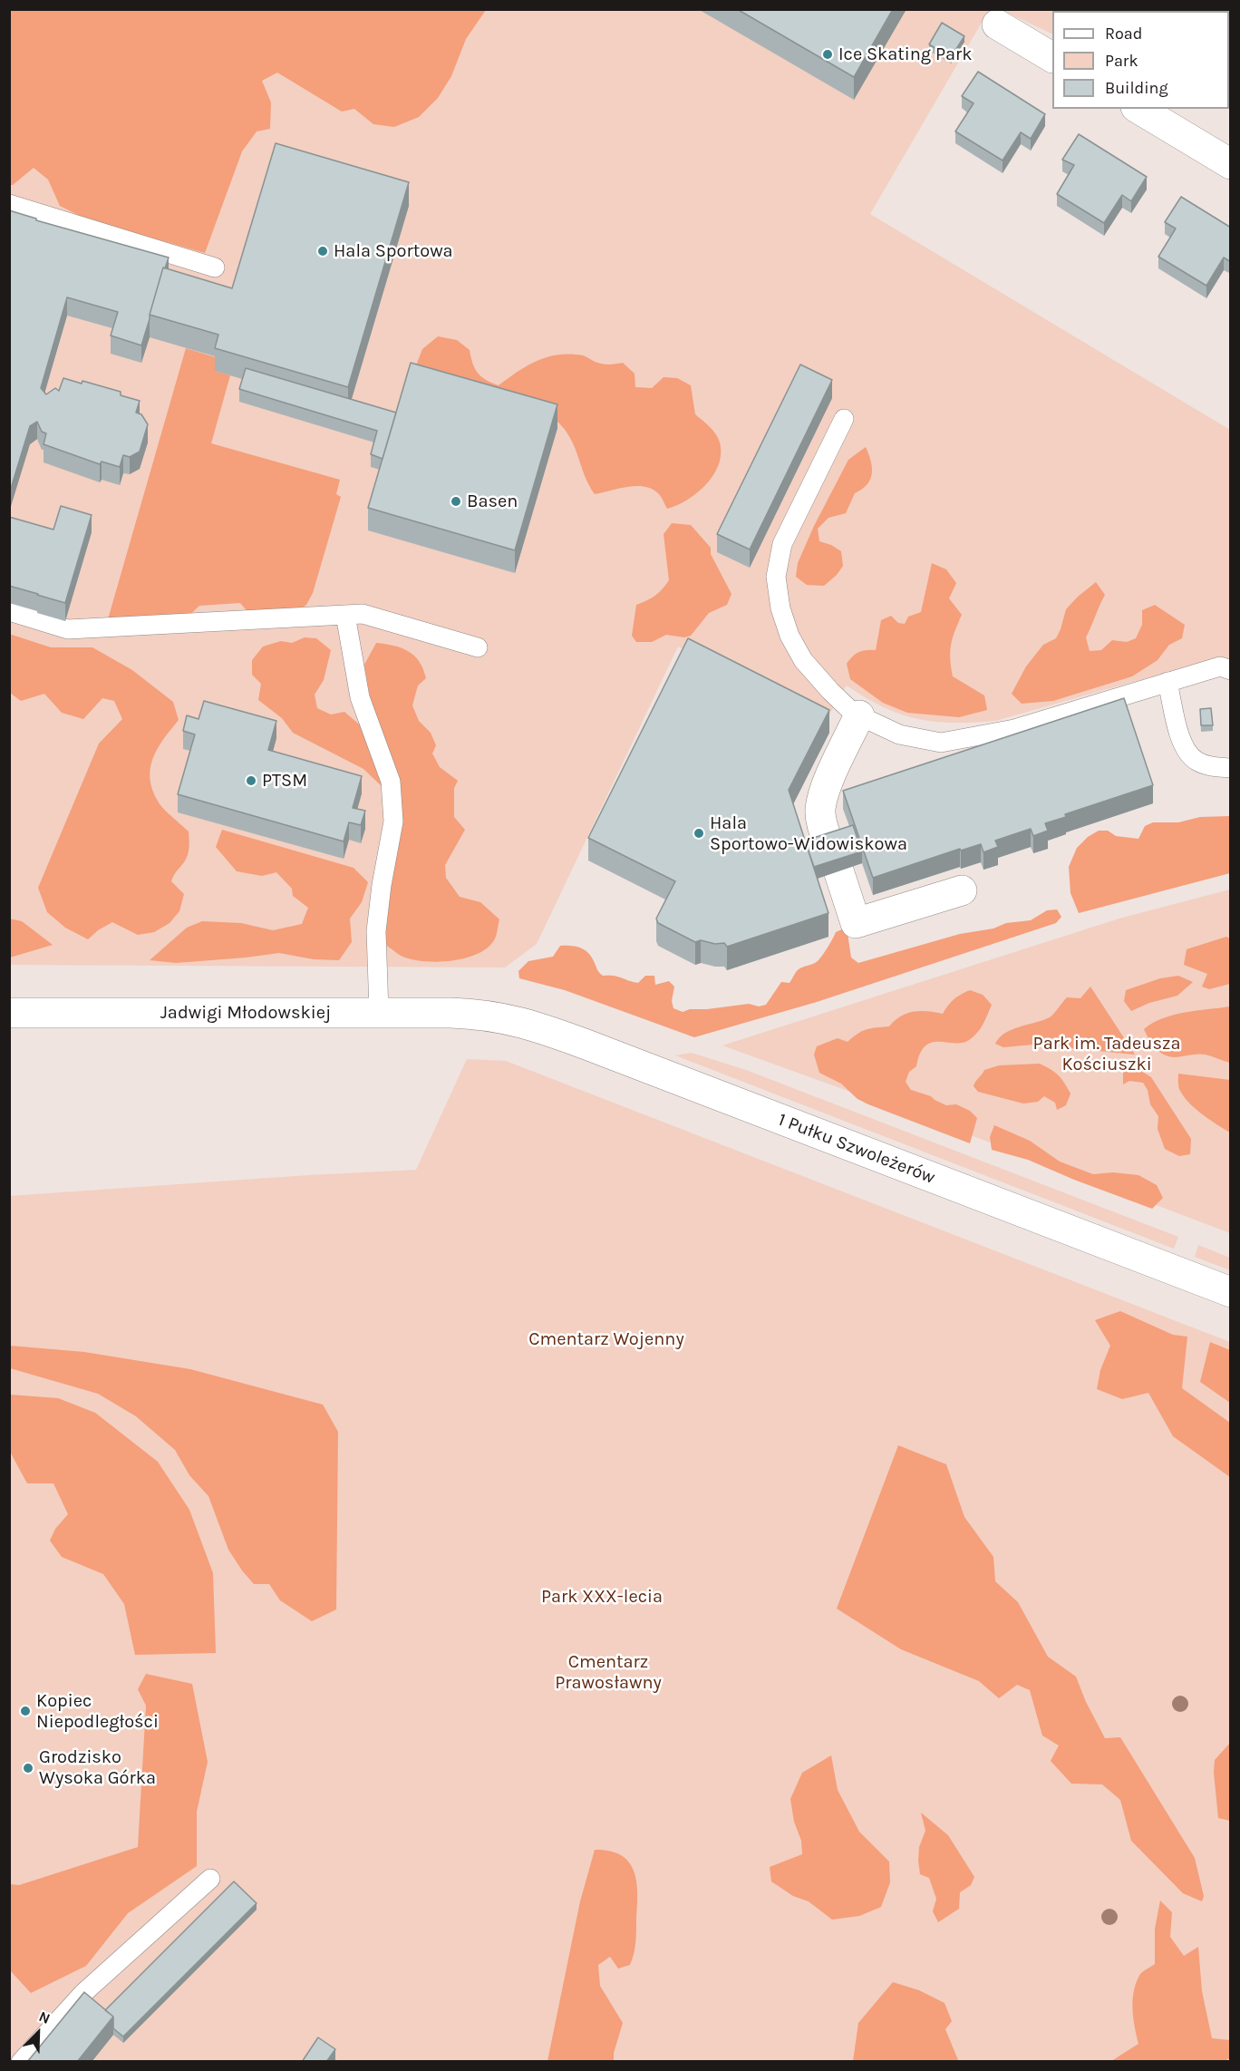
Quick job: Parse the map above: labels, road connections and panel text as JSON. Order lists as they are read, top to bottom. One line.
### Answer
{"streets":{"street":["Jadwigi Młodowskiej","1 Pułku Szwoleżerów"]},"crossings":[["Jadwigi Młodowskiej","1 Pułku Szwoleżerów"]],"parks":["Park im. Tadeusza Kościuszki","Cmentarz Wojenny","Park XXX-lecia","Cmentarz Prawosławny"],"places":["Ice Skating Park","Hala Sportowa","Basen","PTSM","Hala Sportowo-Widowiskowa","Kopiec Niepodległości","Grodzisko Wysoka Górka"],"legend":["Road","Park","Building"],"north":"top right"}
